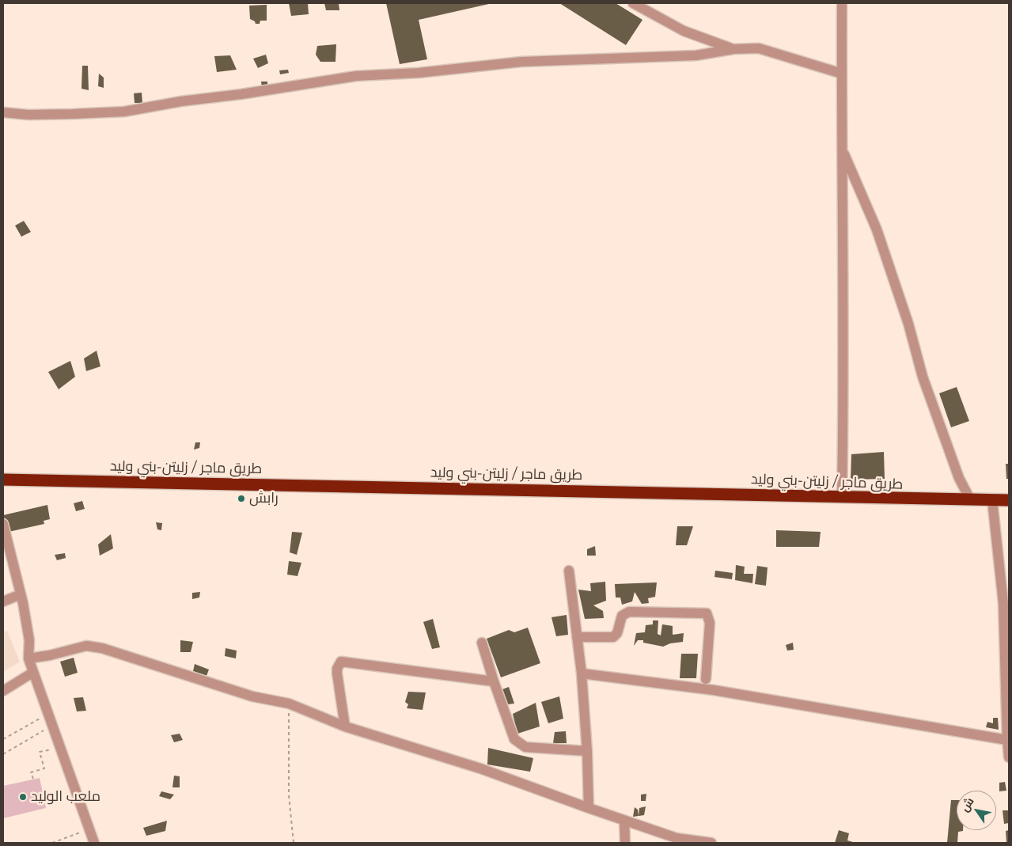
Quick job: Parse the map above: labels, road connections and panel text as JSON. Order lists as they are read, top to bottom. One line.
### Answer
{"streets":{"highway":["طريق ماجر / زليتن-بني وليد"]},"places":["رابش","ملعب الوليد"],"north":"top left"}
